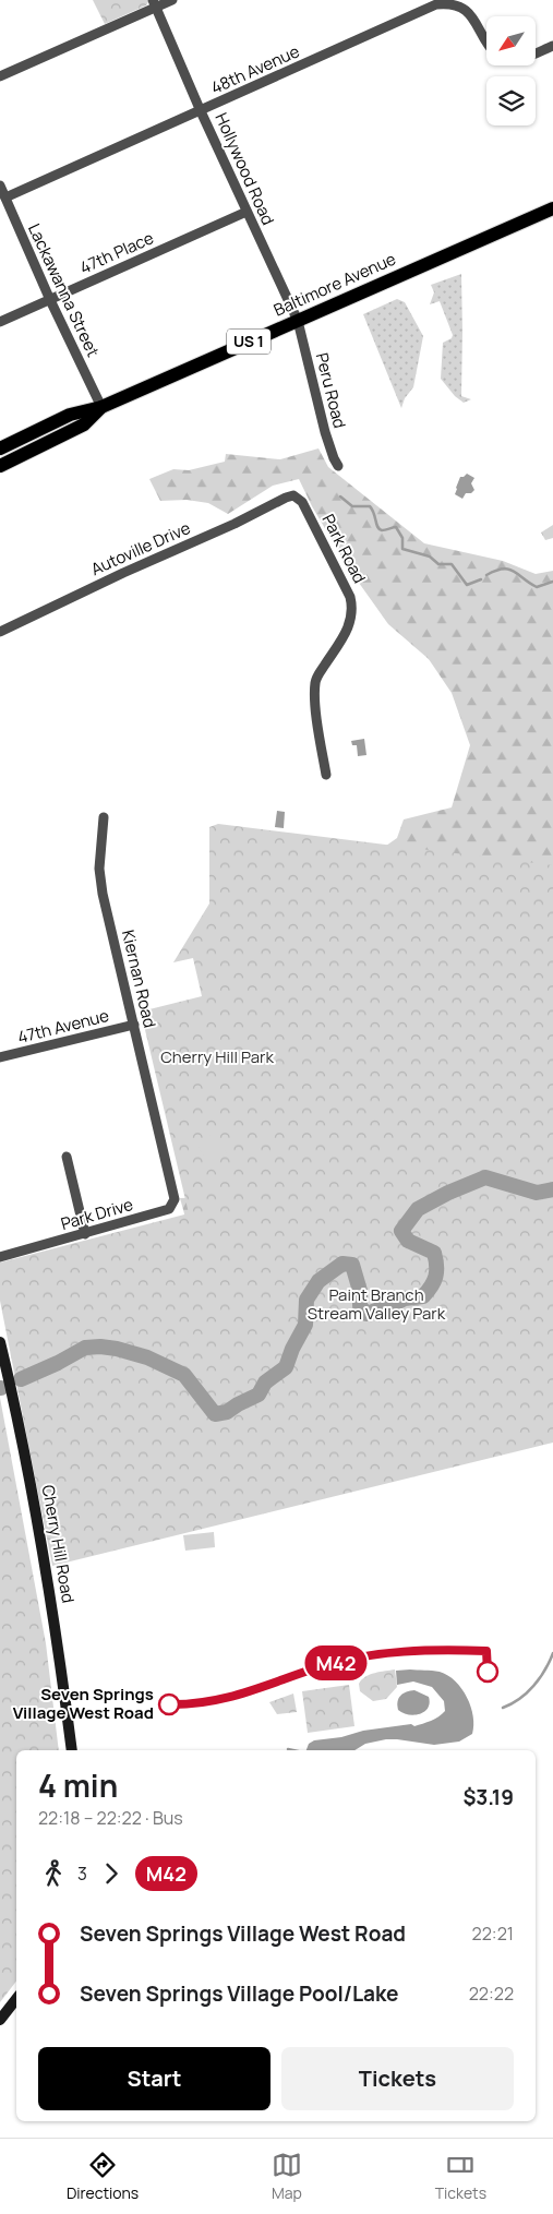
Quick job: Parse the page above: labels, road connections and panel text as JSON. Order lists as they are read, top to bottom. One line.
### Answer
{"streets":{"main road":["Baltimore Avenue","US 1","Cherry Hill Road"],"street":["48th Avenue","Hollywood Road","47th Place","Lackawanna Street","Peru Road","Autoville Drive","Park Road","Kiernan Road","47th Avenue","Park Drive"]},"crossings":[["48th Avenue","Hollywood Road"],["48th Avenue","Lackawanna Street"],["Hollywood Road","47th Place"],["Hollywood Road","Baltimore Avenue"],["Hollywood Road","Peru Road"],["47th Place","Lackawanna Street"],["Baltimore Avenue","Lackawanna Street"],["Baltimore Avenue","Peru Road"],["Autoville Drive","Park Road"],["Kiernan Road","47th Avenue"],["Kiernan Road","Park Drive"]],"parks":["Cherry Hill Park","Paint Branch Stream Valley Park"],"places":["Seven Springs Village West Road"],"lines":["bus line M42"],"north":"bottom left","page":{"on_map":"M42","heading":["4 min","22:18 – 22:22 · Bus","$3.19"],"legs":["3","M42"],"list":[{"name":"Seven Springs Village West Road","value":"22:21"},{"name":"Seven Springs Village Pool/Lake","value":"22:22"}],"buttons":["Start","Tickets"],"tabs":["Directions","Map","Tickets"]}}
